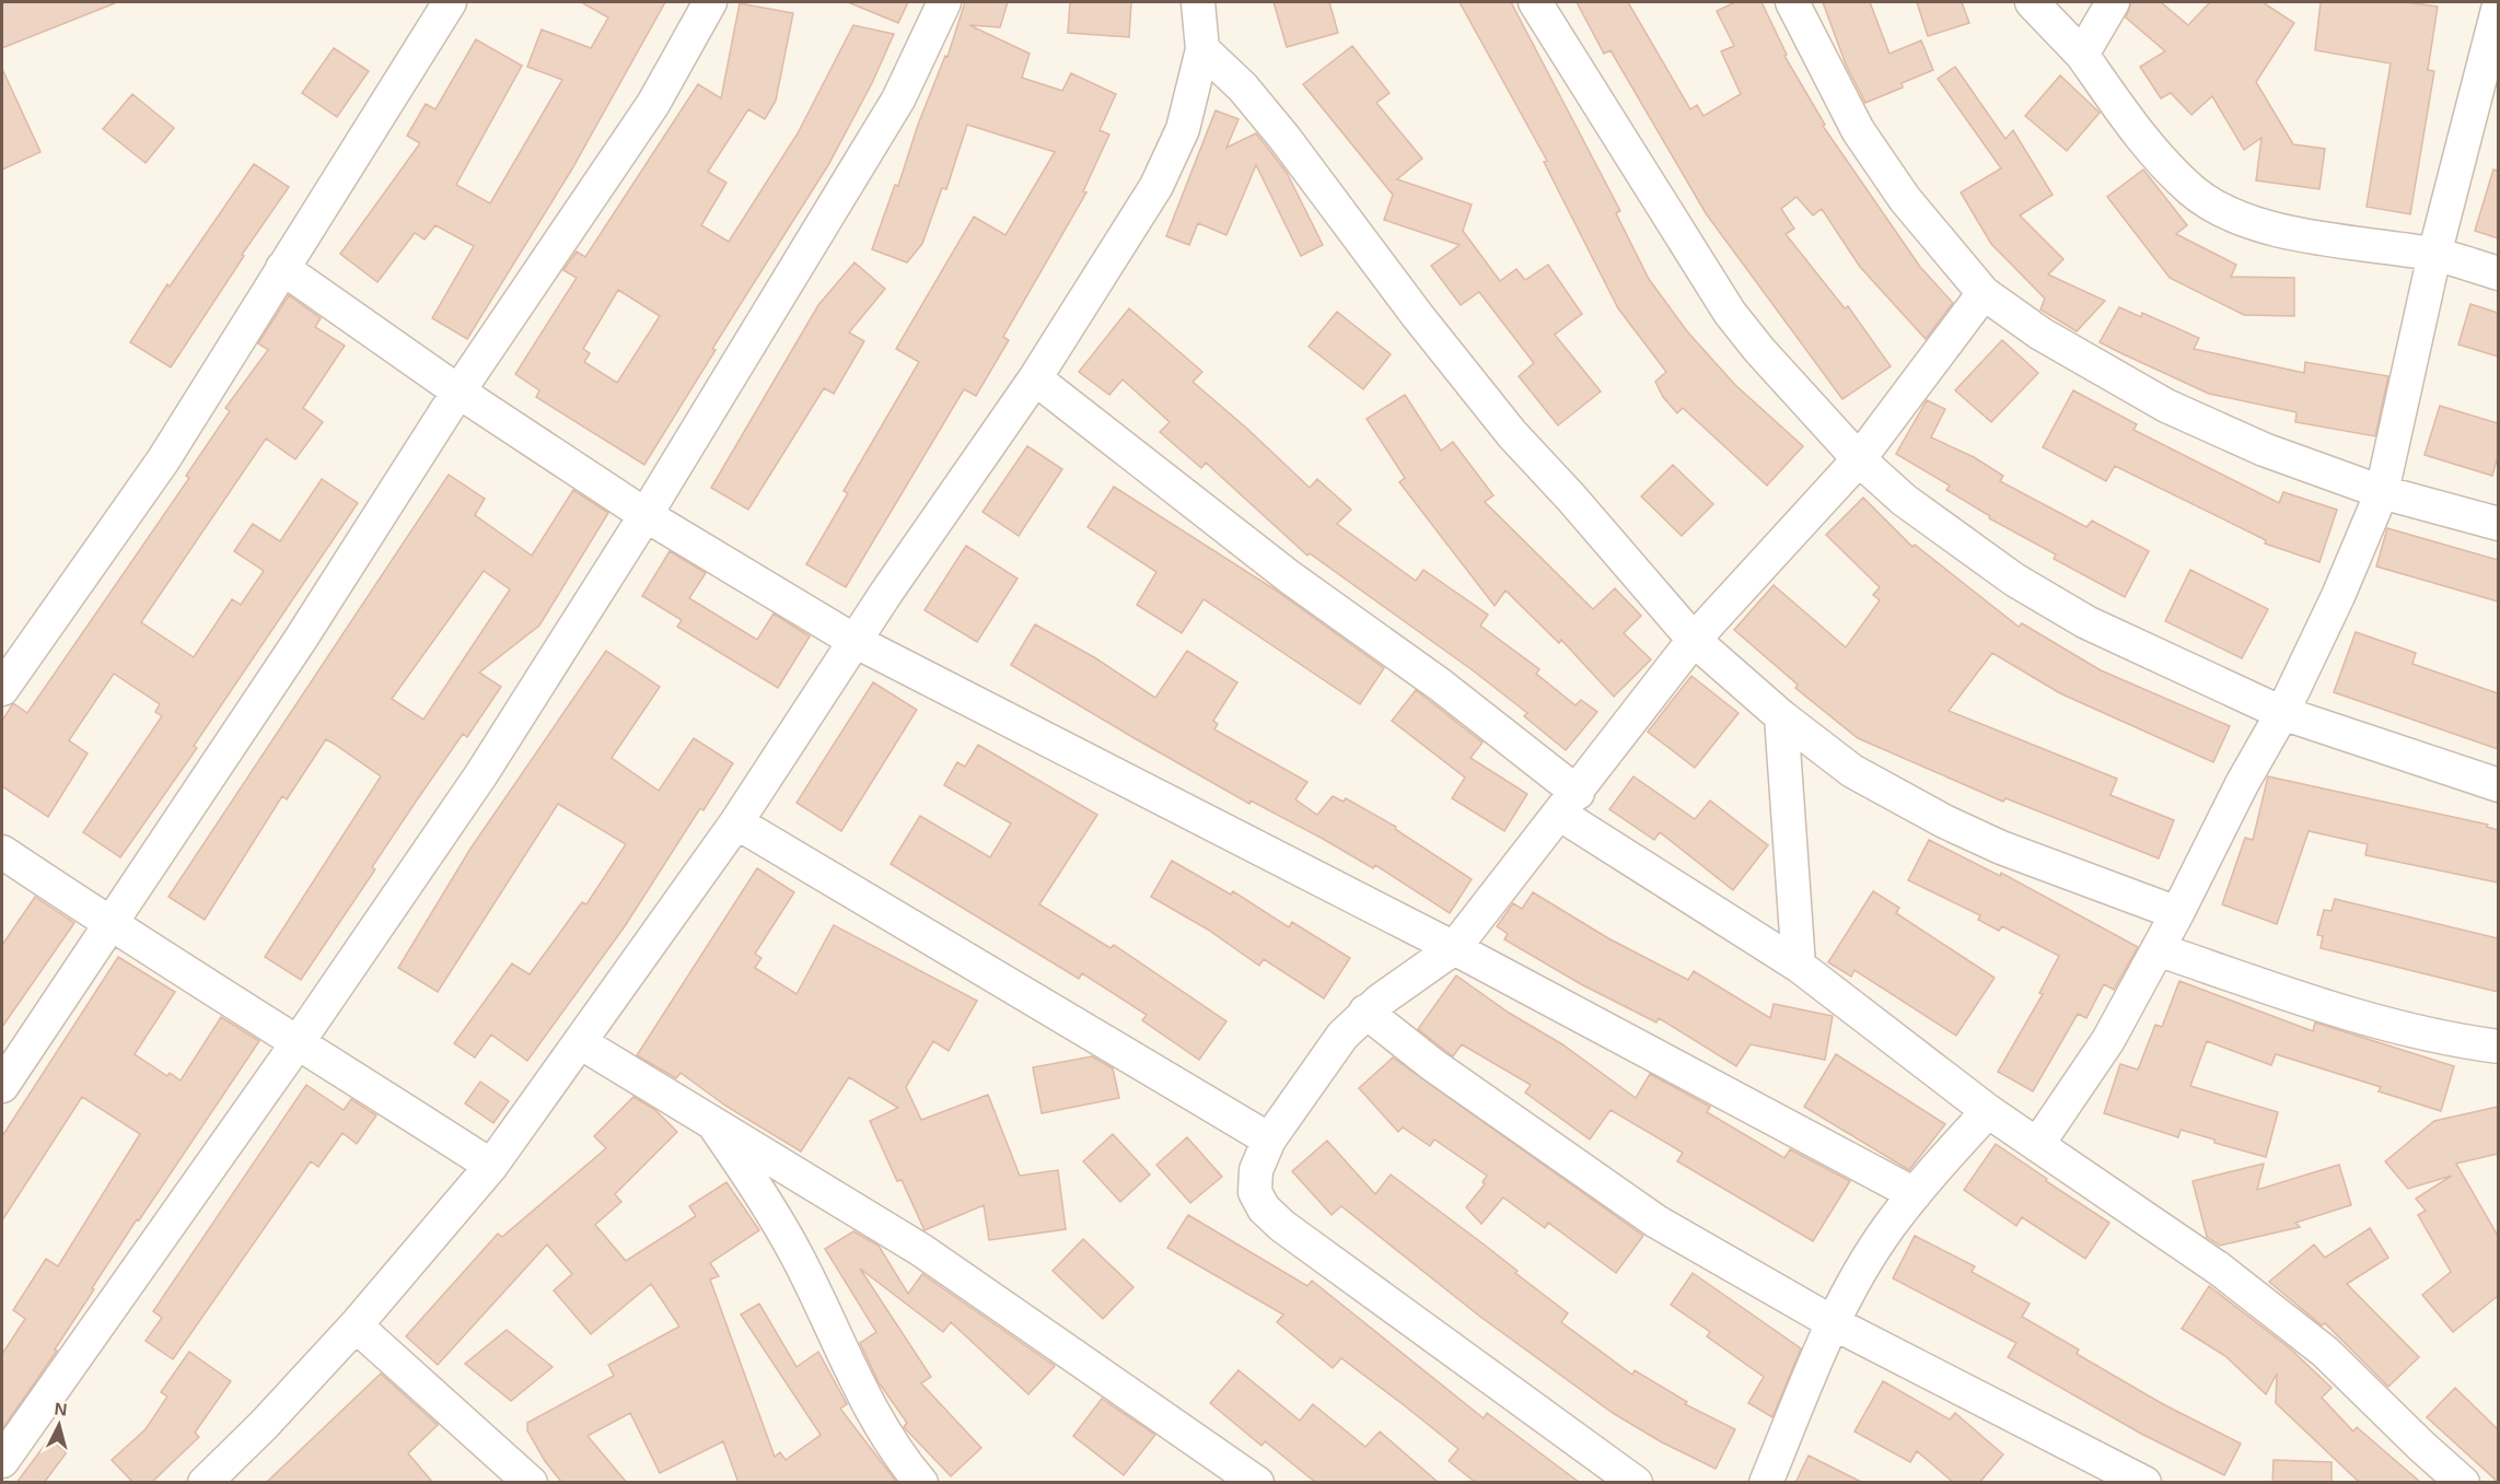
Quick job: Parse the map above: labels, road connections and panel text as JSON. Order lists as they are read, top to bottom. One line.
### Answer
{"north":"top"}
